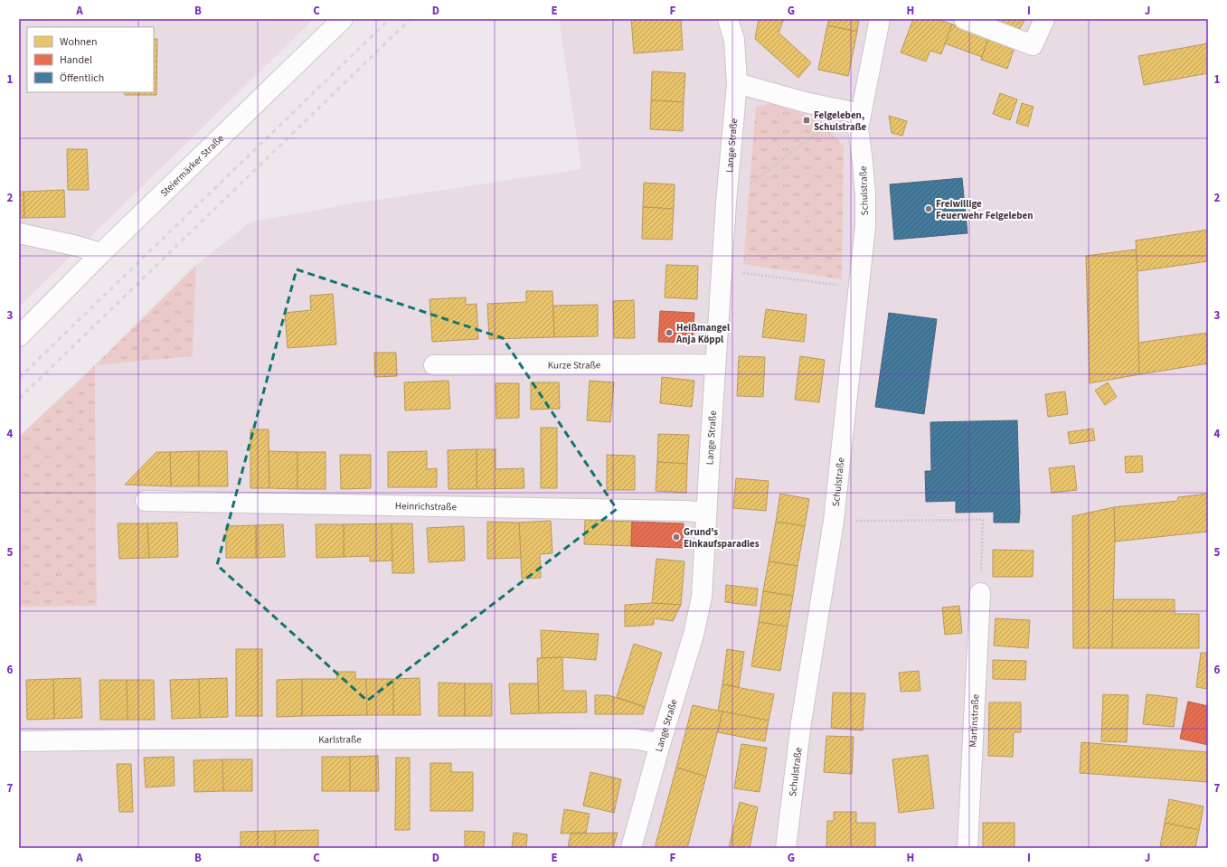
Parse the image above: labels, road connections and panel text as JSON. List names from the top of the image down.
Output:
{
  "streets": {
    "street": [
      "Lange Straße",
      "Steiermärker Straße",
      "Schulstraße",
      "Kurze Straße",
      "Heinrichstraße",
      "Martinstraße",
      "Karlstraße"
    ]
  },
  "crossings": [
    ["Lange Straße", "Kurze Straße"],
    ["Lange Straße", "Heinrichstraße"],
    ["Lange Straße", "Karlstraße"]
  ],
  "places": {
    "transit": ["Felgeleben, Schulstraße"],
    "other": ["Freiwillige Feuerwehr Felgeleben", "Heißmangel Anja Köppl", "Grund's Einkaufsparadies"]
  },
  "legend": ["Wohnen", "Handel", "Öffentlich"],
  "grid": {
    "columns": [
      "A",
      "B",
      "C",
      "D",
      "E",
      "F",
      "G",
      "H",
      "I",
      "J"
    ],
    "rows": [
      "1",
      "2",
      "3",
      "4",
      "5",
      "6",
      "7"
    ]
  }
}
